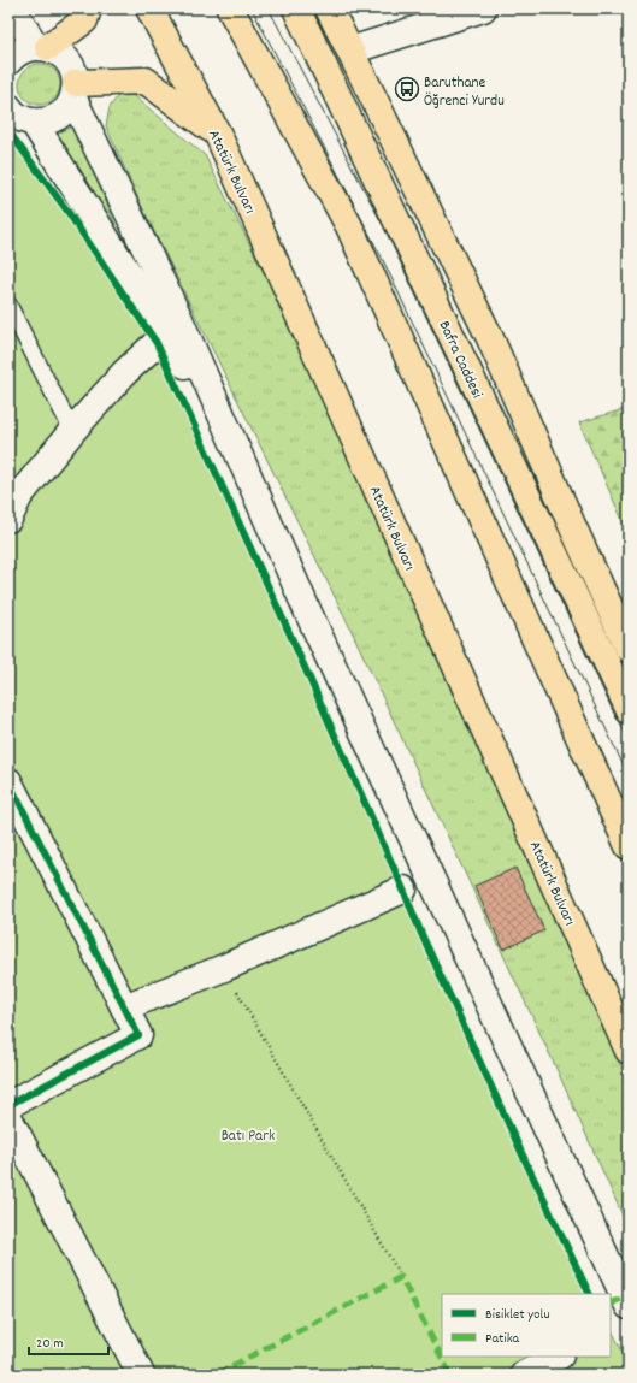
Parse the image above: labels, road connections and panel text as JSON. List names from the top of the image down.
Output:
{
  "streets": {
    "main road": ["Atatürk Bulvarı", "Bafra Caddesi"]
  },
  "parks": ["Batı Park"],
  "places": {
    "bus stop": ["Baruthane Öğrenci Yurdu"]
  },
  "legend": ["Bisiklet yolu", "Patika"],
  "scale_bar": "20 m"
}
